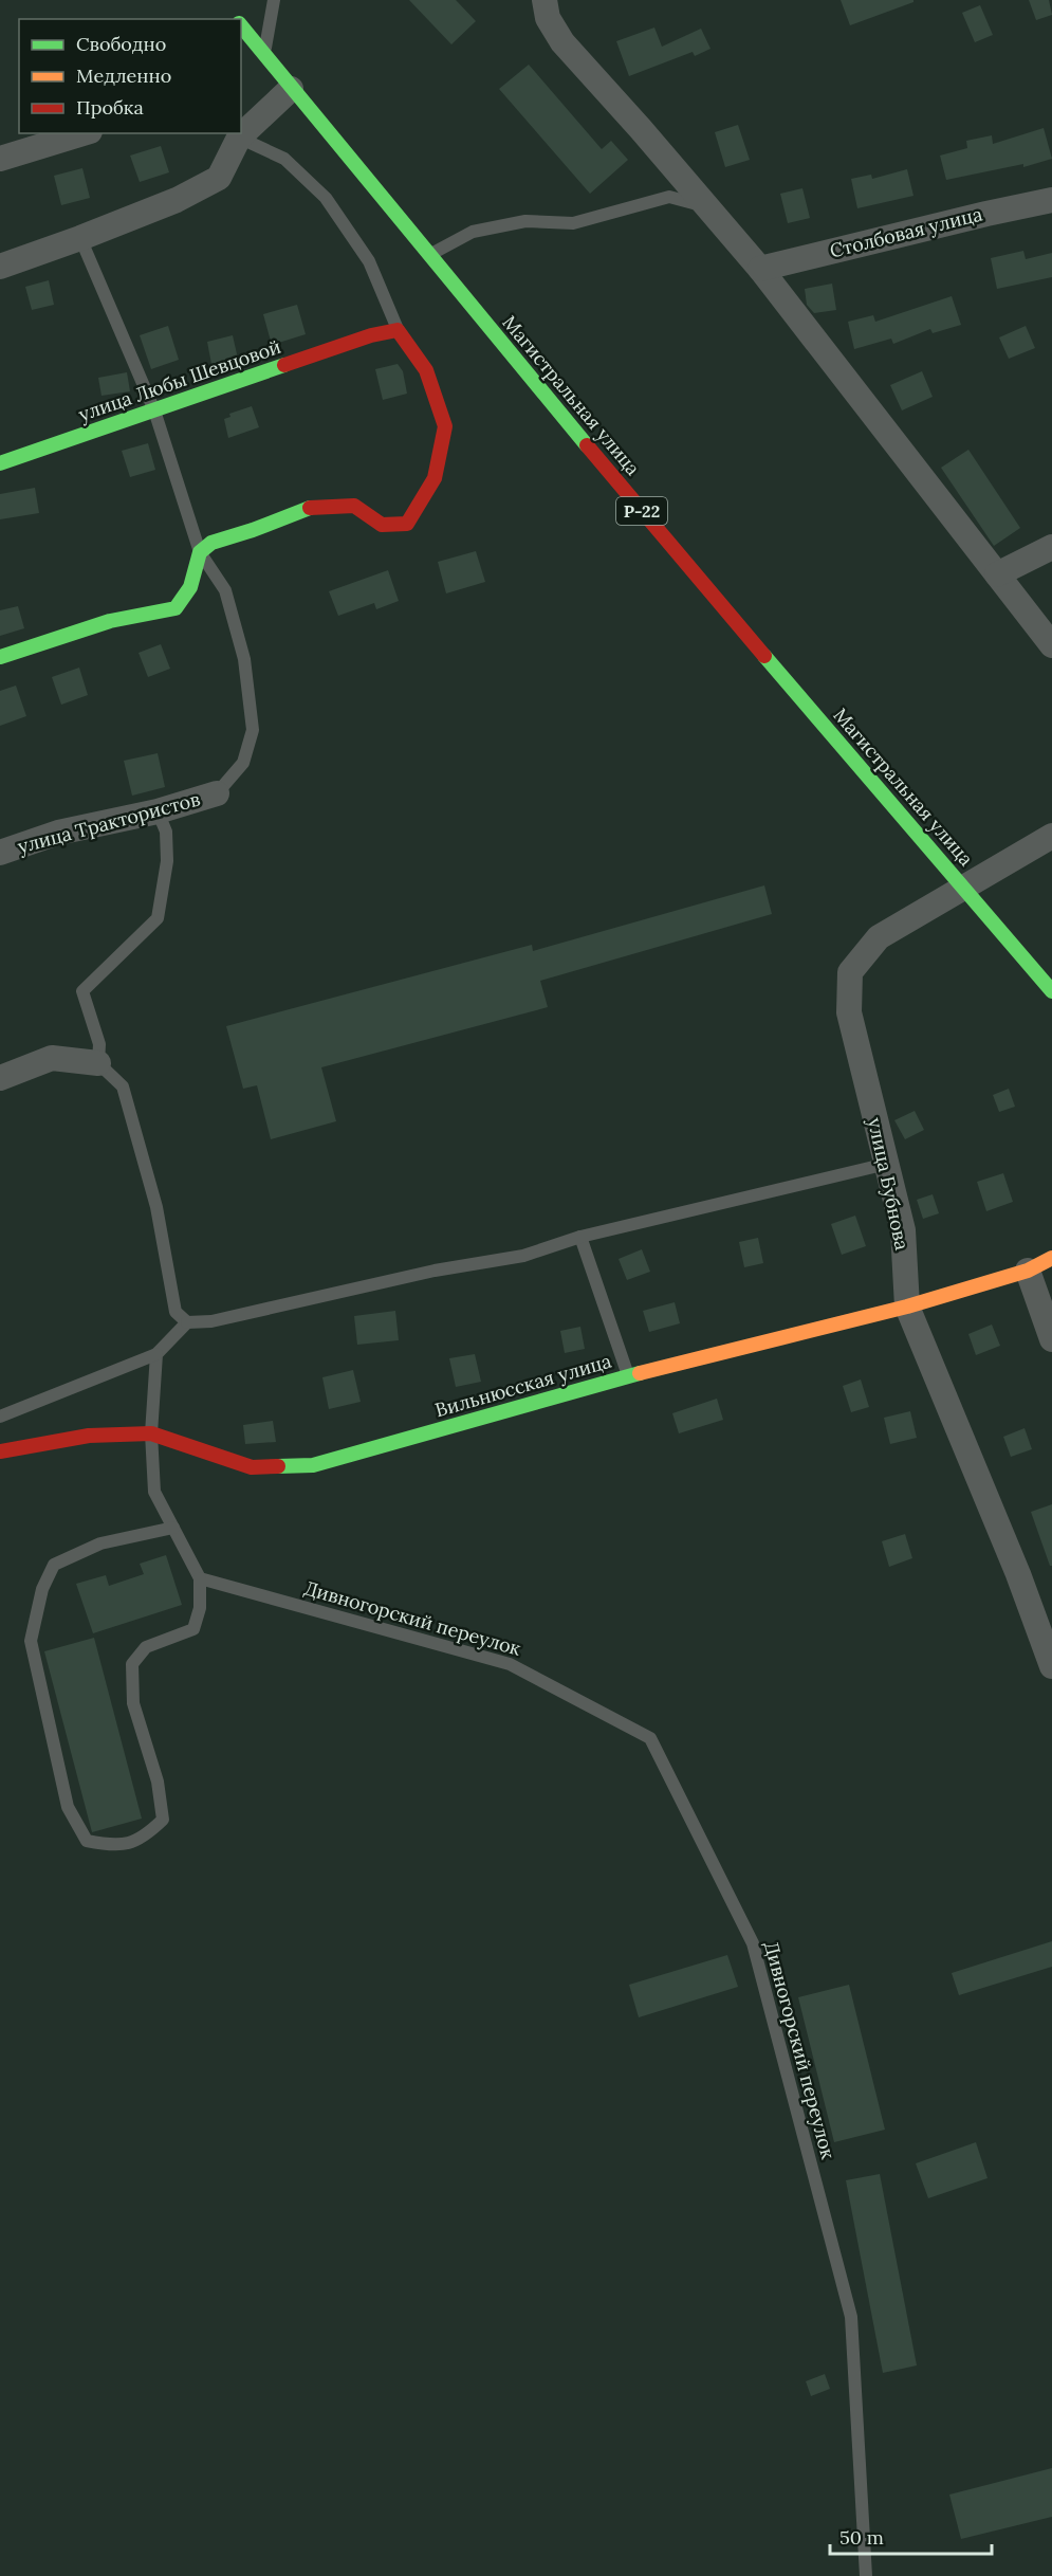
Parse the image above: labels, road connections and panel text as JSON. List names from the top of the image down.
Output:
{
  "streets": {
    "main road": [
      "улица Любы Шевцовой",
      "Магистральная улица",
      "Р-22",
      "Вильнюсская улица"
    ],
    "street": ["Столбовая улица", "улица Трактористов", "улица Бубнова"],
    "lane": ["Дивногорский переулок"]
  },
  "crossings": [
    ["Магистральная улица", "улица Бубнова"],
    ["улица Бубнова", "Вильнюсская улица"]
  ],
  "legend": ["Свободно", "Медленно", "Пробка"],
  "scale_bar": "50 m"
}
